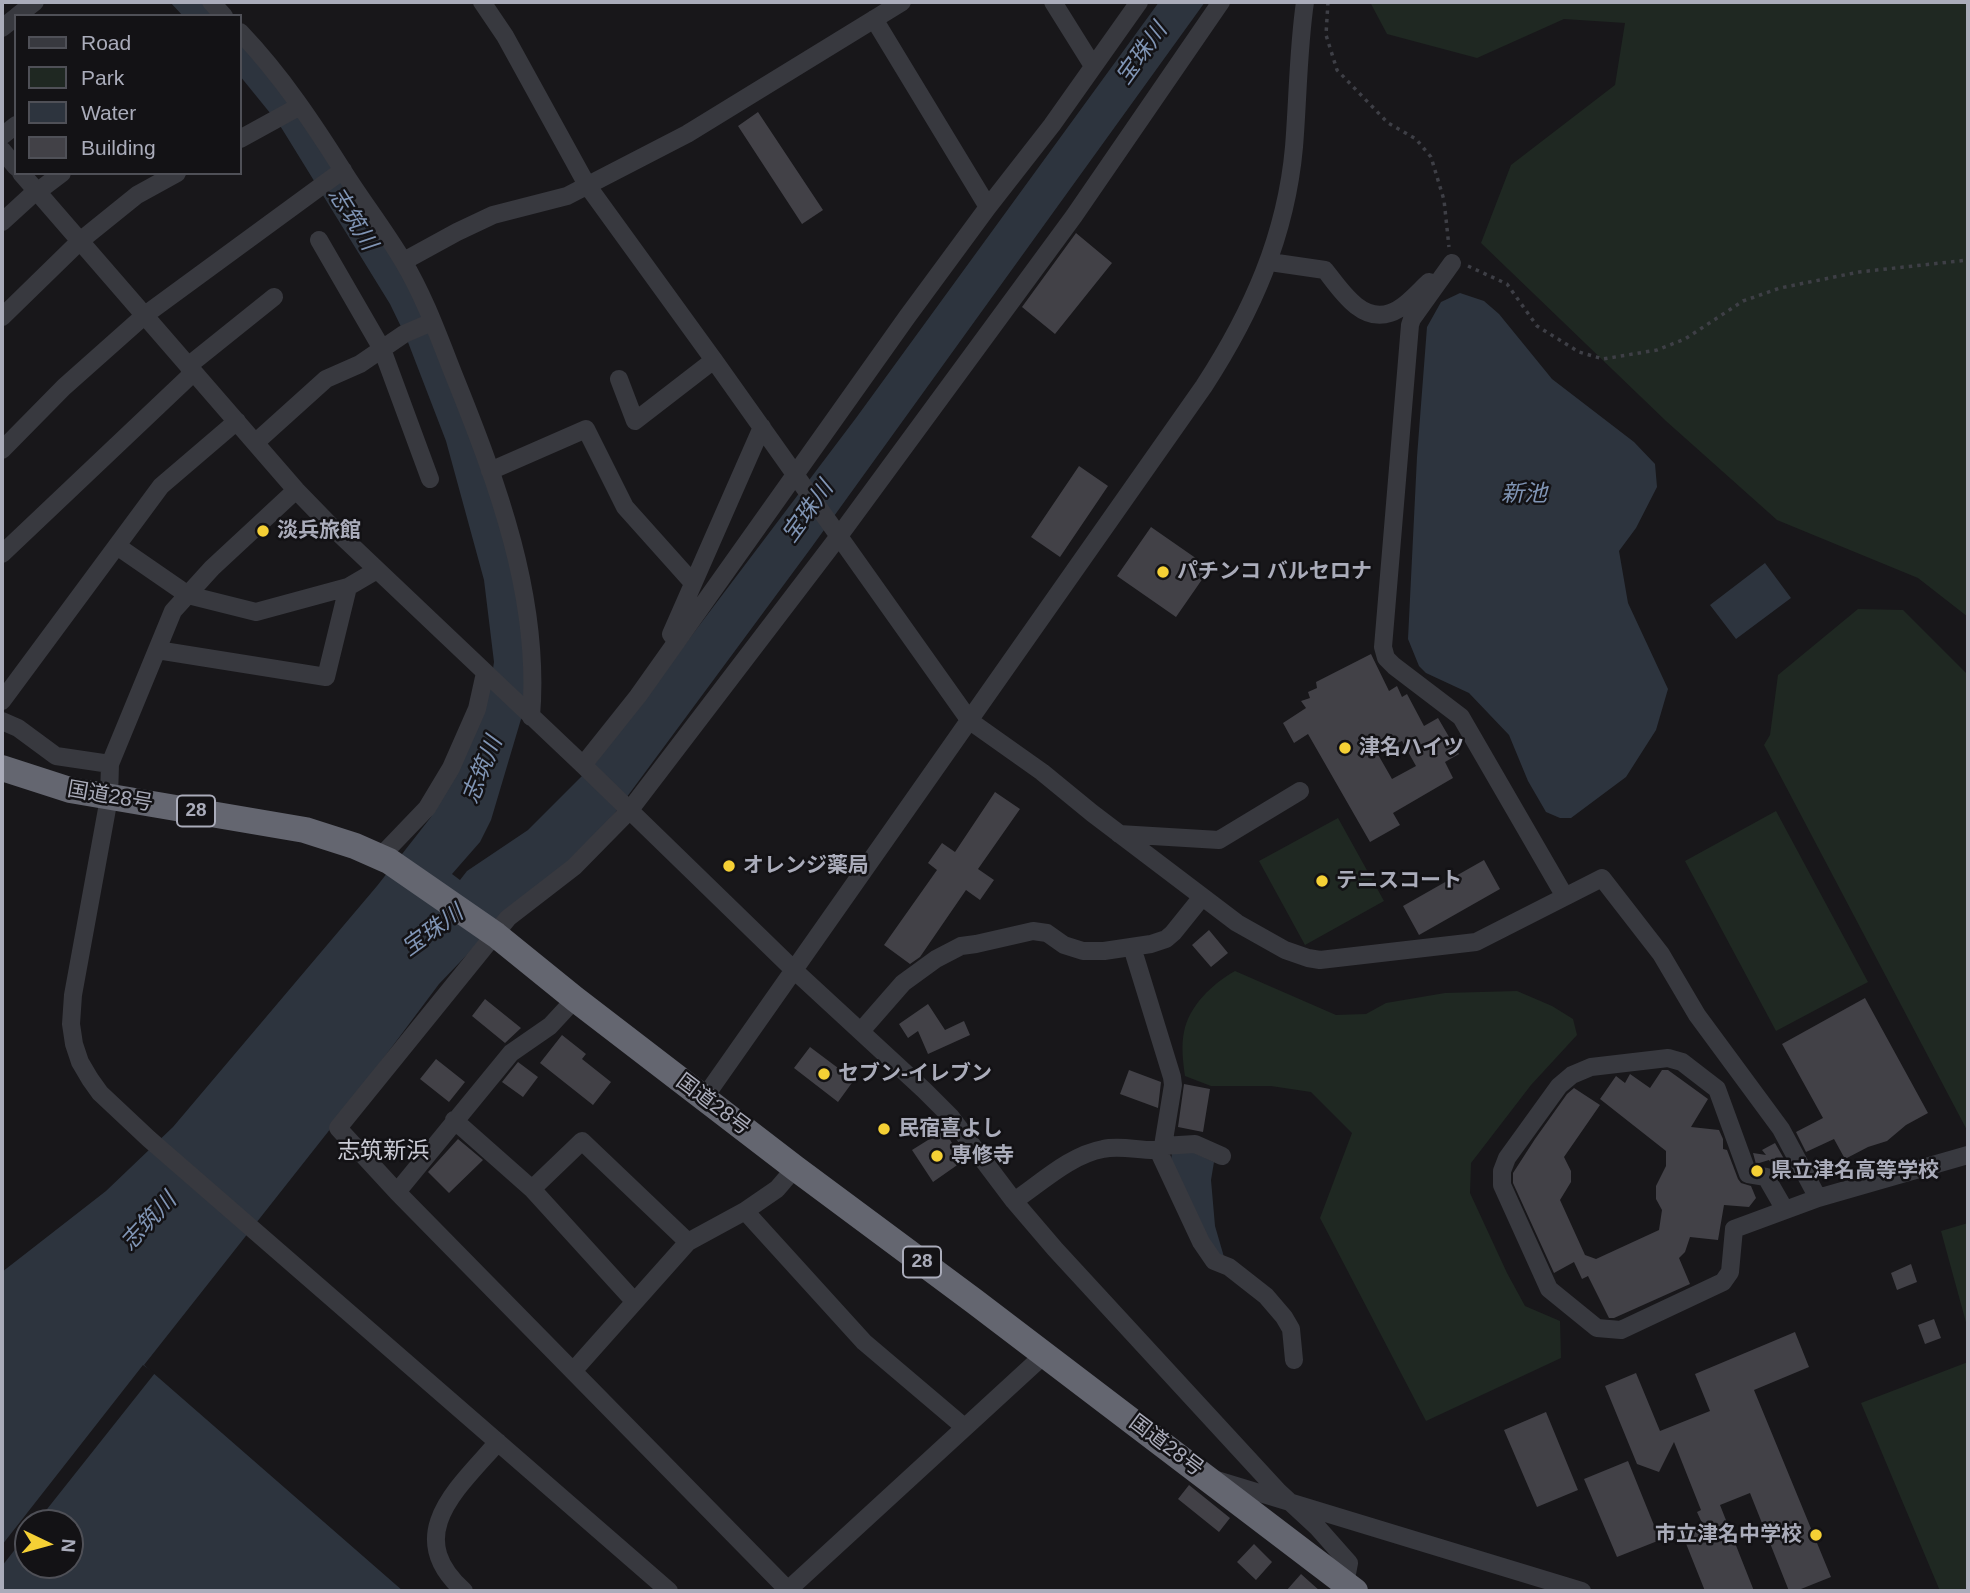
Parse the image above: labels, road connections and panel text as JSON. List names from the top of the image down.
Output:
{
  "streets": {
    "highway": ["国道28号", "28"]
  },
  "districts": ["志筑新浜"],
  "water": ["宝珠川", "志筑川", "新池"],
  "places": [
    "淡兵旅館",
    "パチンコ バルセロナ",
    "津名ハイツ",
    "オレンジ薬局",
    "テニスコート",
    "セブン-イレブン",
    "民宿喜よし",
    "専修寺",
    "県立津名高等学校",
    "市立津名中学校"
  ],
  "legend": [
    "Road",
    "Park",
    "Water",
    "Building"
  ],
  "north": "right"
}
